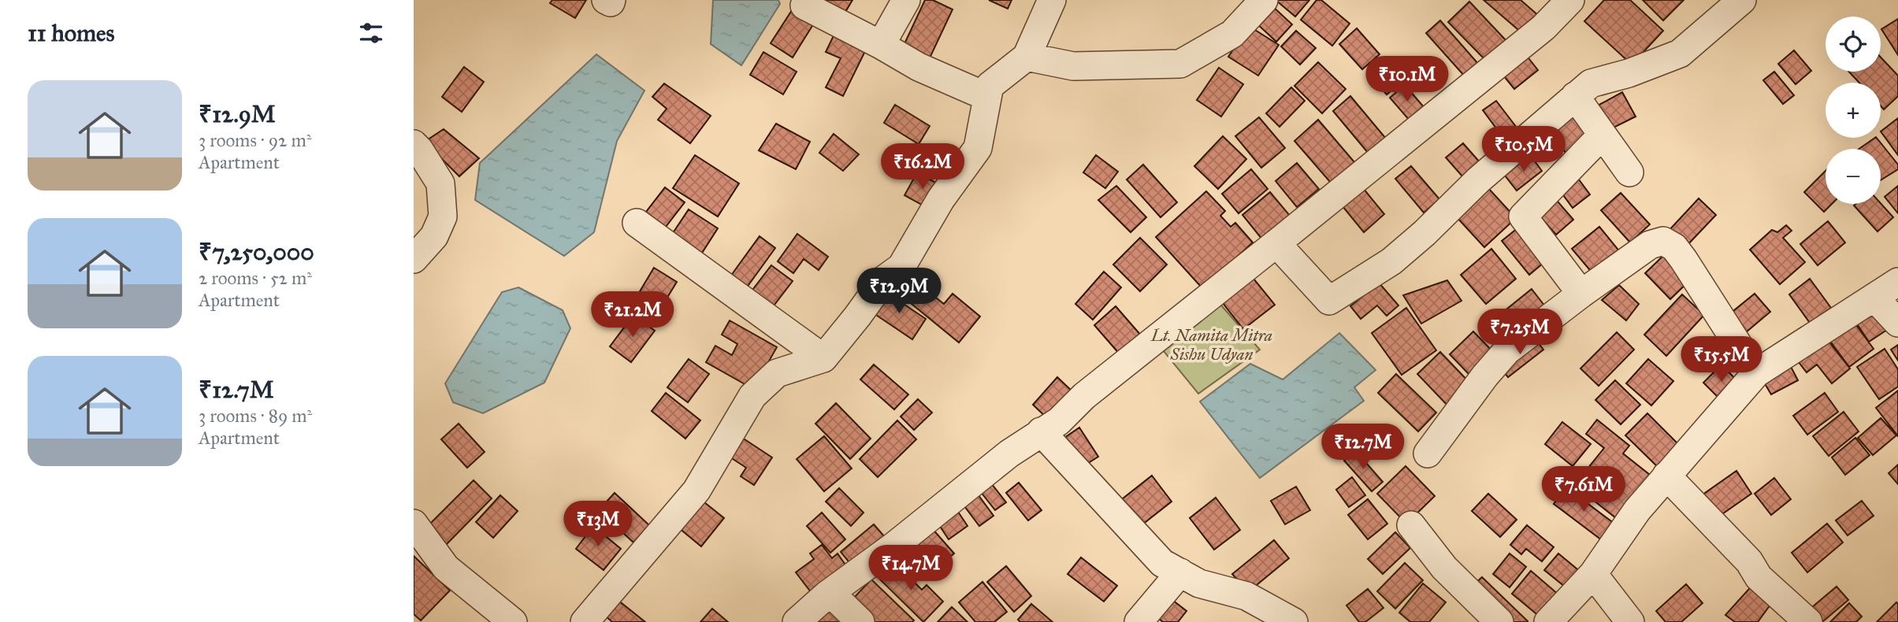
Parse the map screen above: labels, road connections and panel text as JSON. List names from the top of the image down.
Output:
{
  "parks": ["Lt. Namita Mitra Sishu Udyan"],
  "page": {
    "heading": "11 homes",
    "map_buttons": ["+", "−"],
    "price": [
      "₹10.1M",
      "₹10.5M",
      "₹16.2M",
      "₹12.9M",
      "₹21.2M",
      "₹7.25M",
      "₹15.5M",
      "₹12.7M",
      "₹7.61M",
      "₹13M",
      "₹14.7M"
    ],
    "list": [
      {
        "name": "₹12.9M",
        "note": "3 rooms · 92 m² · Apartment"
      },
      {
        "name": "₹7,250,000",
        "note": "2 rooms · 52 m² · Apartment"
      },
      {
        "name": "₹12.7M",
        "note": "3 rooms · 89 m² · Apartment"
      }
    ]
  }
}
